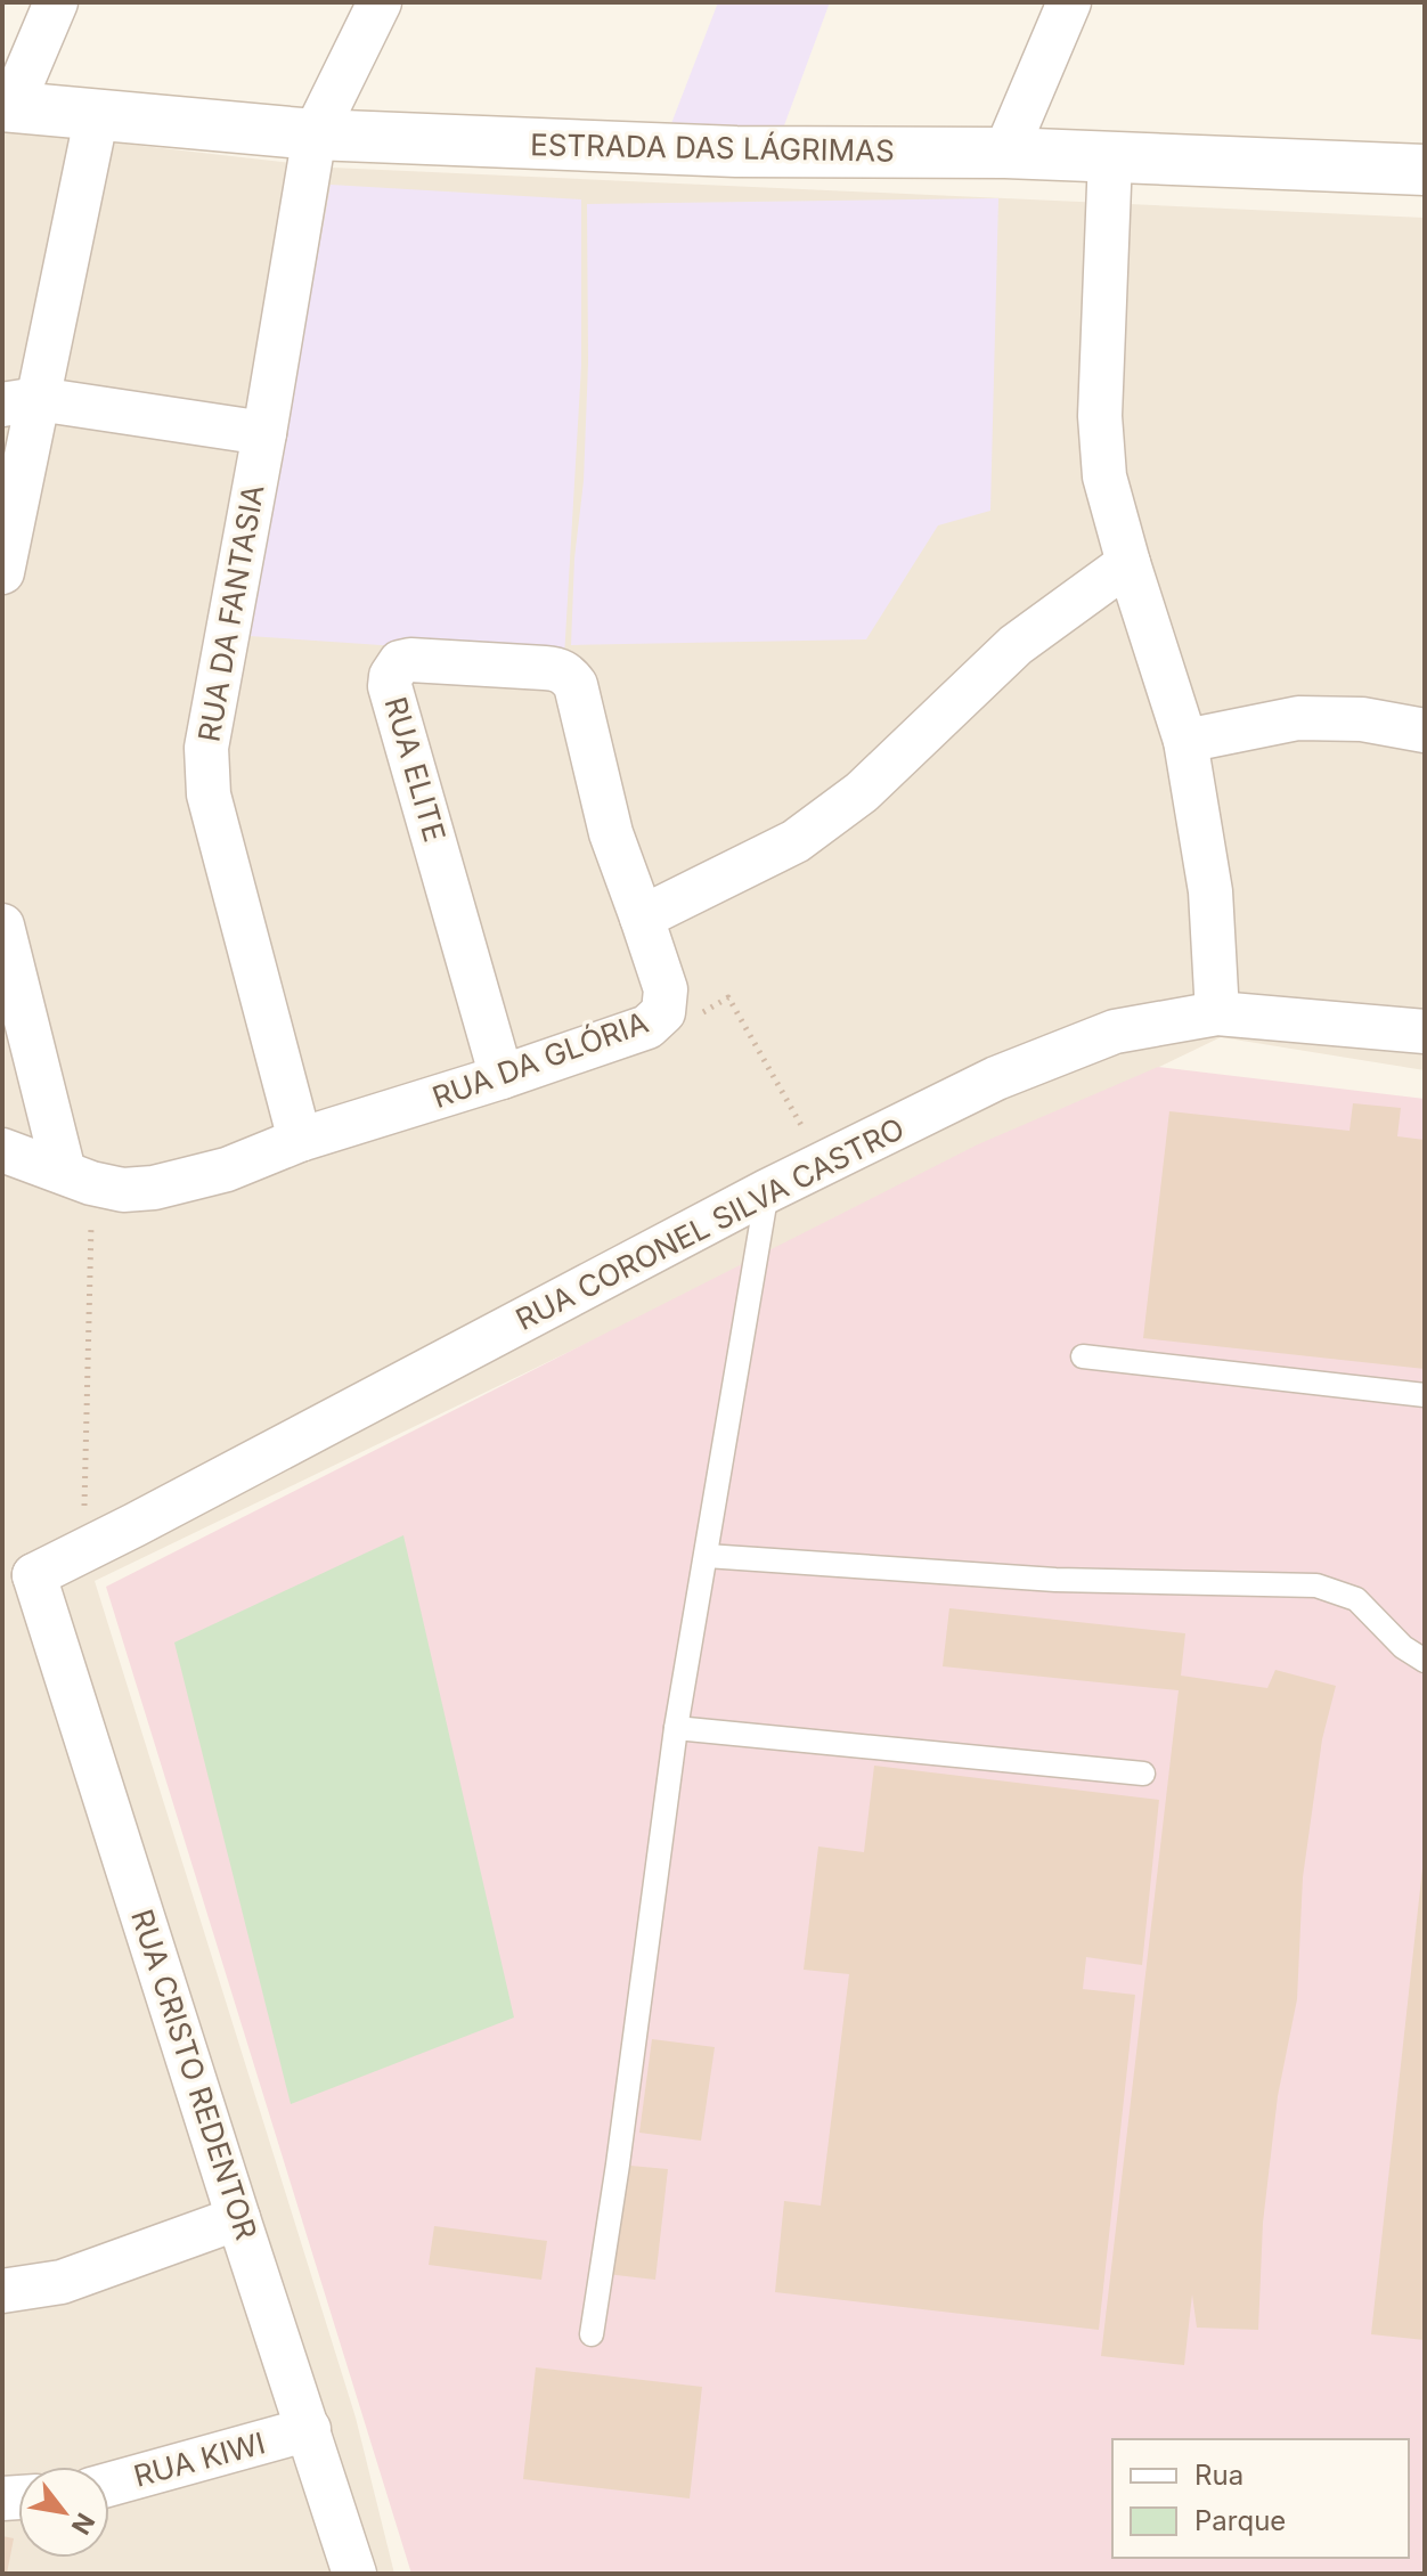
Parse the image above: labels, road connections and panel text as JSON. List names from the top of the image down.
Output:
{
  "streets": {
    "main road": ["ESTRADA DAS LÁGRIMAS"],
    "street": [
      "RUA DA FANTASIA",
      "RUA ELITE",
      "RUA DA GLÓRIA",
      "RUA CORONEL SILVA CASTRO",
      "RUA CRISTO REDENTOR",
      "RUA KIWI"
    ]
  },
  "crossings": [
    ["ESTRADA DAS LÁGRIMAS", "RUA DA FANTASIA"],
    ["RUA DA FANTASIA", "RUA DA GLÓRIA"],
    ["RUA ELITE", "RUA DA GLÓRIA"],
    ["RUA CRISTO REDENTOR", "RUA KIWI"]
  ],
  "legend": ["Rua", "Parque"],
  "north": "bottom right"
}
